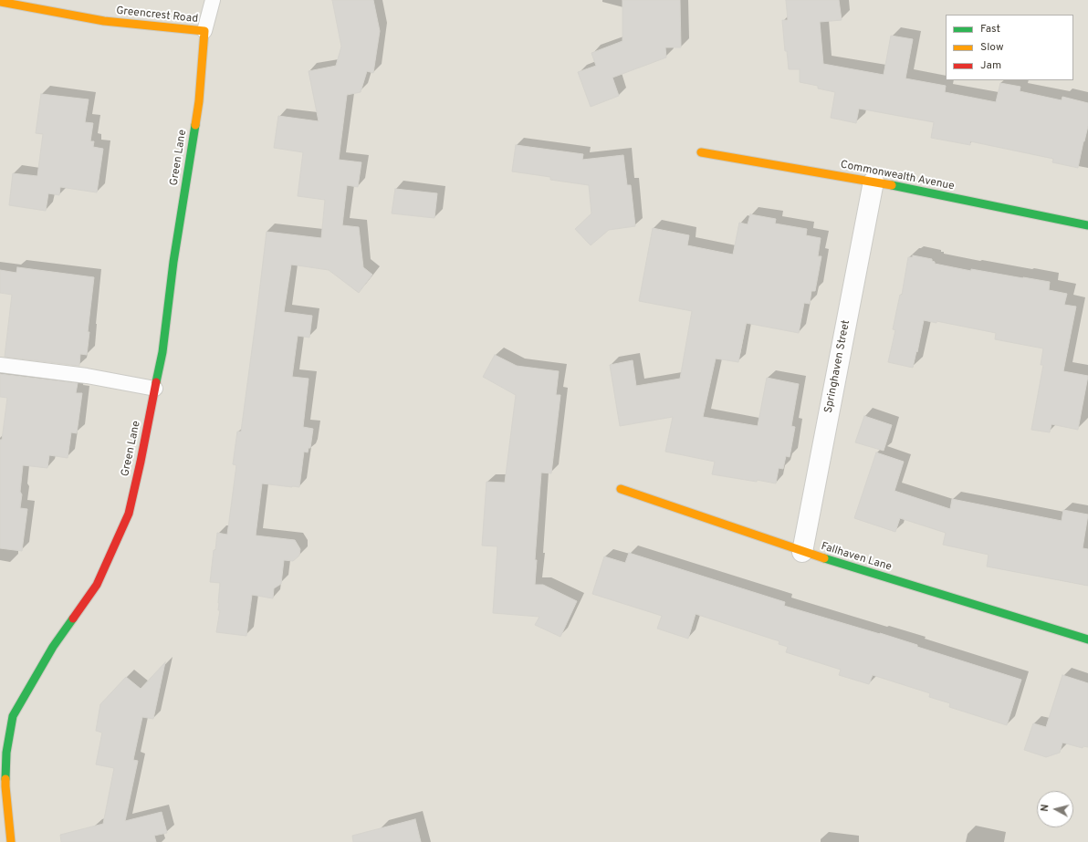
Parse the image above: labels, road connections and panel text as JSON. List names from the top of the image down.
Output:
{
  "streets": {
    "street": [
      "Greencrest Road",
      "Green Lane",
      "Commonwealth Avenue",
      "Springhaven Street",
      "Fallhaven Lane"
    ]
  },
  "crossings": [
    ["Greencrest Road", "Green Lane"],
    ["Commonwealth Avenue", "Springhaven Street"],
    ["Springhaven Street", "Fallhaven Lane"]
  ],
  "legend": ["Fast", "Slow", "Jam"],
  "north": "left"
}
